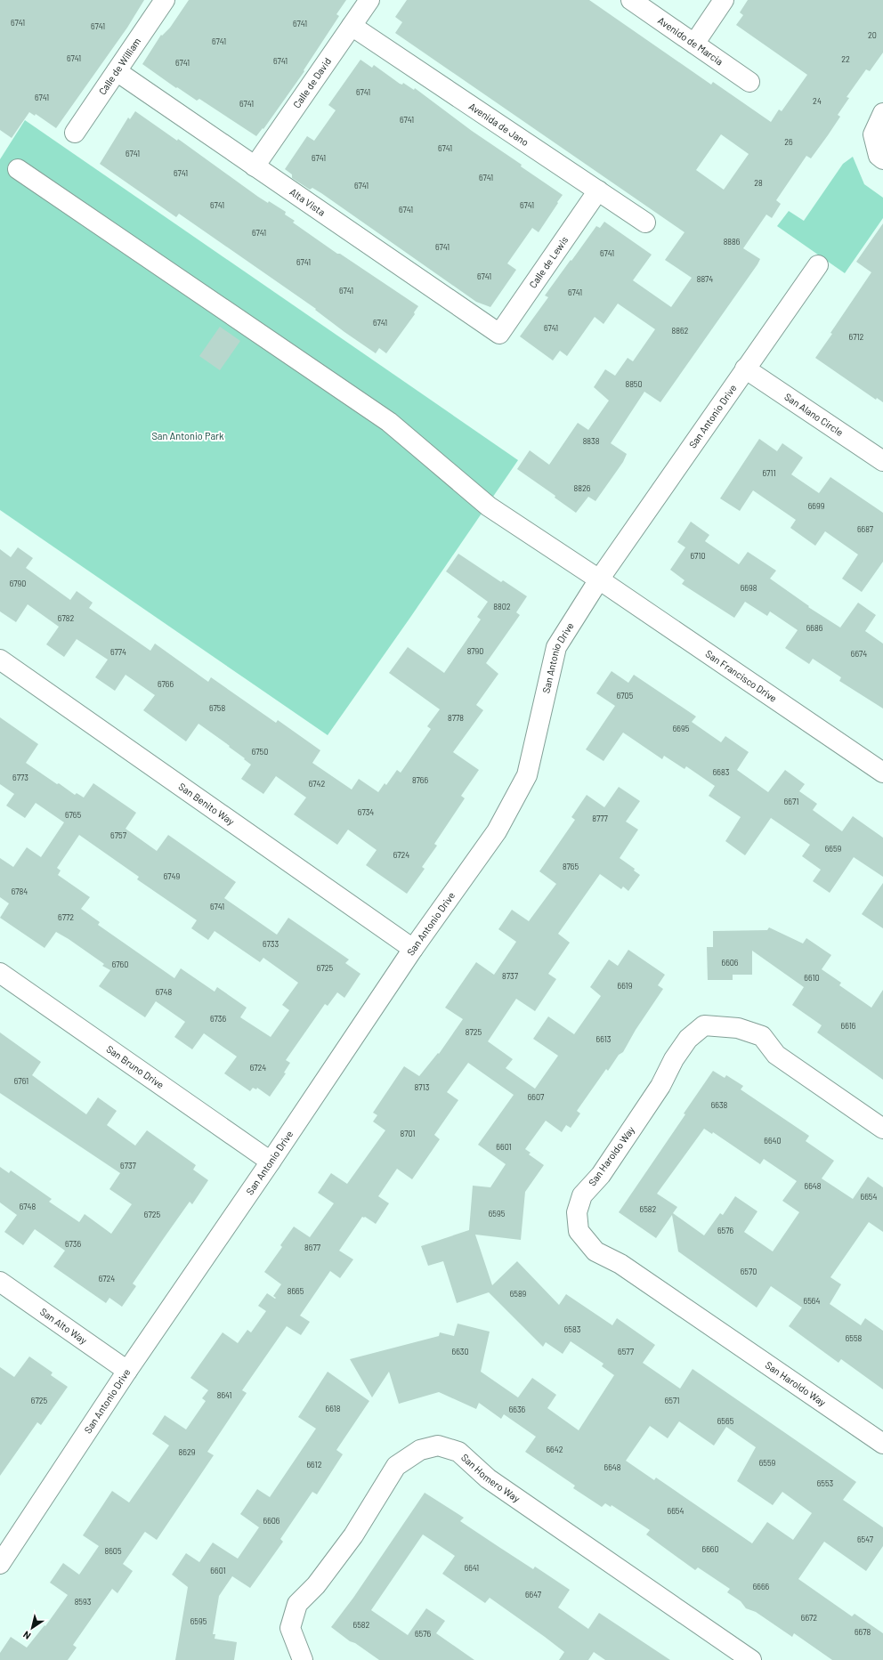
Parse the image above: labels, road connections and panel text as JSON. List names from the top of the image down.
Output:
{
  "streets": {
    "street": [
      "Avenido de Marcia",
      "Calle de William",
      "Calle de David",
      "Avenida de Jano",
      "Alta Vista",
      "Calle de Lewis",
      "San Alano Circle",
      "San Antonio Drive",
      "San Francisco Drive",
      "San Benito Way",
      "San Bruno Drive",
      "San Haroldo Way",
      "San Alto Way",
      "San Homero Way"
    ]
  },
  "crossings": [
    ["Calle de William", "Alta Vista"],
    ["Calle de David", "Avenida de Jano"],
    ["Calle de David", "Alta Vista"],
    ["Avenida de Jano", "Calle de Lewis"],
    ["Alta Vista", "Calle de Lewis"],
    ["San Alano Circle", "San Antonio Drive"],
    ["San Antonio Drive", "San Francisco Drive"],
    ["San Antonio Drive", "San Benito Way"],
    ["San Antonio Drive", "San Bruno Drive"],
    ["San Antonio Drive", "San Alto Way"]
  ],
  "parks": ["San Antonio Park"],
  "house_numbers": [
    "6741",
    "6741",
    "6741",
    "20",
    "6741",
    "6741",
    "22",
    "6741",
    "6741",
    "6741",
    "6741",
    "24",
    "6741",
    "6741",
    "26",
    "6741",
    "6741",
    "6741",
    "6741",
    "6741",
    "28",
    "6741",
    "6741",
    "6741",
    "6741",
    "6741",
    "8886",
    "6741",
    "6741",
    "6741",
    "6741",
    "8874",
    "6741",
    "6741",
    "6741",
    "6741",
    "8862",
    "6712",
    "8850",
    "8838",
    "6711",
    "8826",
    "6699",
    "6687",
    "6710",
    "6790",
    "6698",
    "8802",
    "6782",
    "6686",
    "8790",
    "6774",
    "6674",
    "6766",
    "6705",
    "6758",
    "8778",
    "6695",
    "6750",
    "6683",
    "6773",
    "8766",
    "6742",
    "6671",
    "6734",
    "6765",
    "8777",
    "6757",
    "6659",
    "6724",
    "8765",
    "6749",
    "6784",
    "6741",
    "6772",
    "6733",
    "6606",
    "6760",
    "6725",
    "8737",
    "6610",
    "6619",
    "6748",
    "6736",
    "6616",
    "8725",
    "6613",
    "6724",
    "6761",
    "8713",
    "6607",
    "6638",
    "8701",
    "6640",
    "6601",
    "6737",
    "6648",
    "6654",
    "6748",
    "6582",
    "6595",
    "6725",
    "6576",
    "6736",
    "8677",
    "6570",
    "6724",
    "8665",
    "6589",
    "6564",
    "6583",
    "6558",
    "6630",
    "6577",
    "8641",
    "6725",
    "6571",
    "6618",
    "6636",
    "6565",
    "6642",
    "8629",
    "6559",
    "6612",
    "6648",
    "6553",
    "6654",
    "6606",
    "6547",
    "6660",
    "8605",
    "6641",
    "6601",
    "6666",
    "6647",
    "8593",
    "6672",
    "6595",
    "6582",
    "6678",
    "6576"
  ],
  "north": "bottom left"
}
